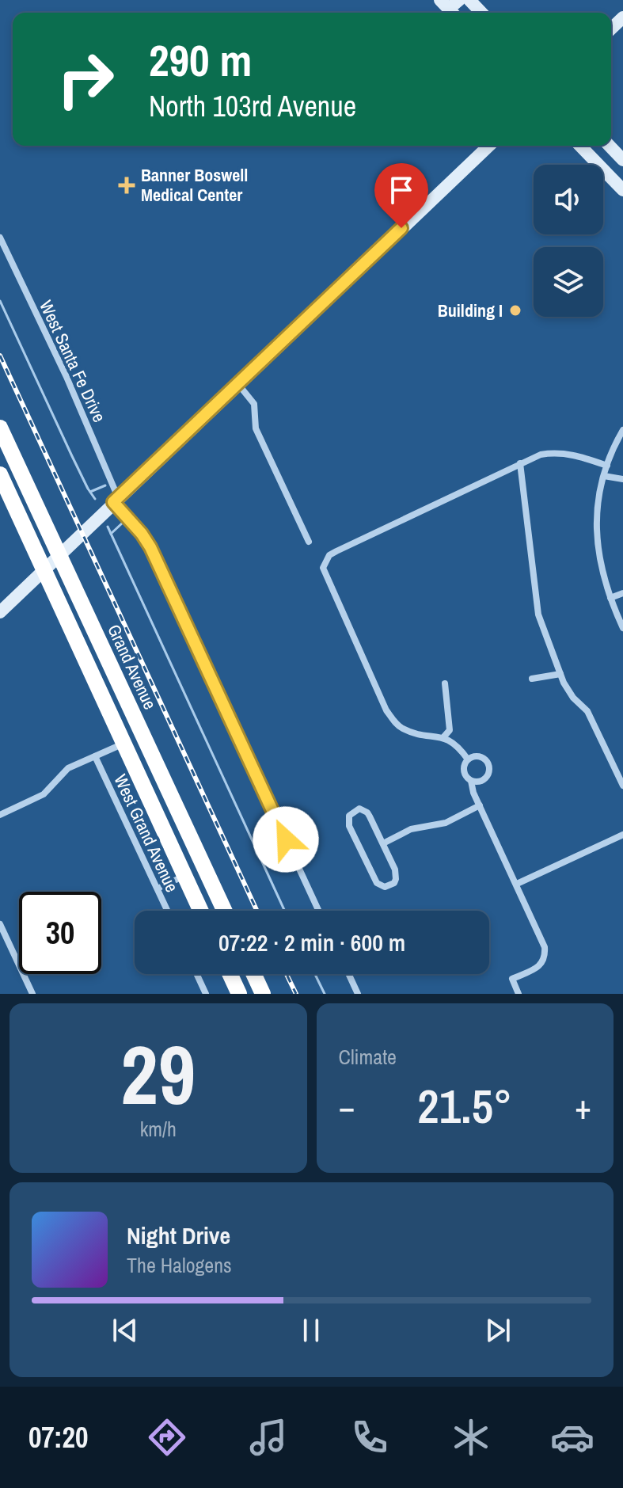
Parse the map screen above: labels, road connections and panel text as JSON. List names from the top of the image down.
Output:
{
  "streets": {
    "highway": ["Grand Avenue"],
    "street": ["West Santa Fe Drive", "West Grand Avenue"]
  },
  "places": {
    "health": ["Banner Boswell Medical Center"],
    "other": ["Building I"]
  },
  "page": {
    "turn": ["290 m", "North 103rd Avenue"],
    "limit": "30",
    "trip": "07:22 · 2 min · 600 m",
    "tile": [
      ["29", "km/h"],
      "Climate"
    ],
    "heat": ["−", "21.5°", "+"],
    "song": ["Night Drive", "The Halogens"],
    "tabs": "07:20"
  }
}
